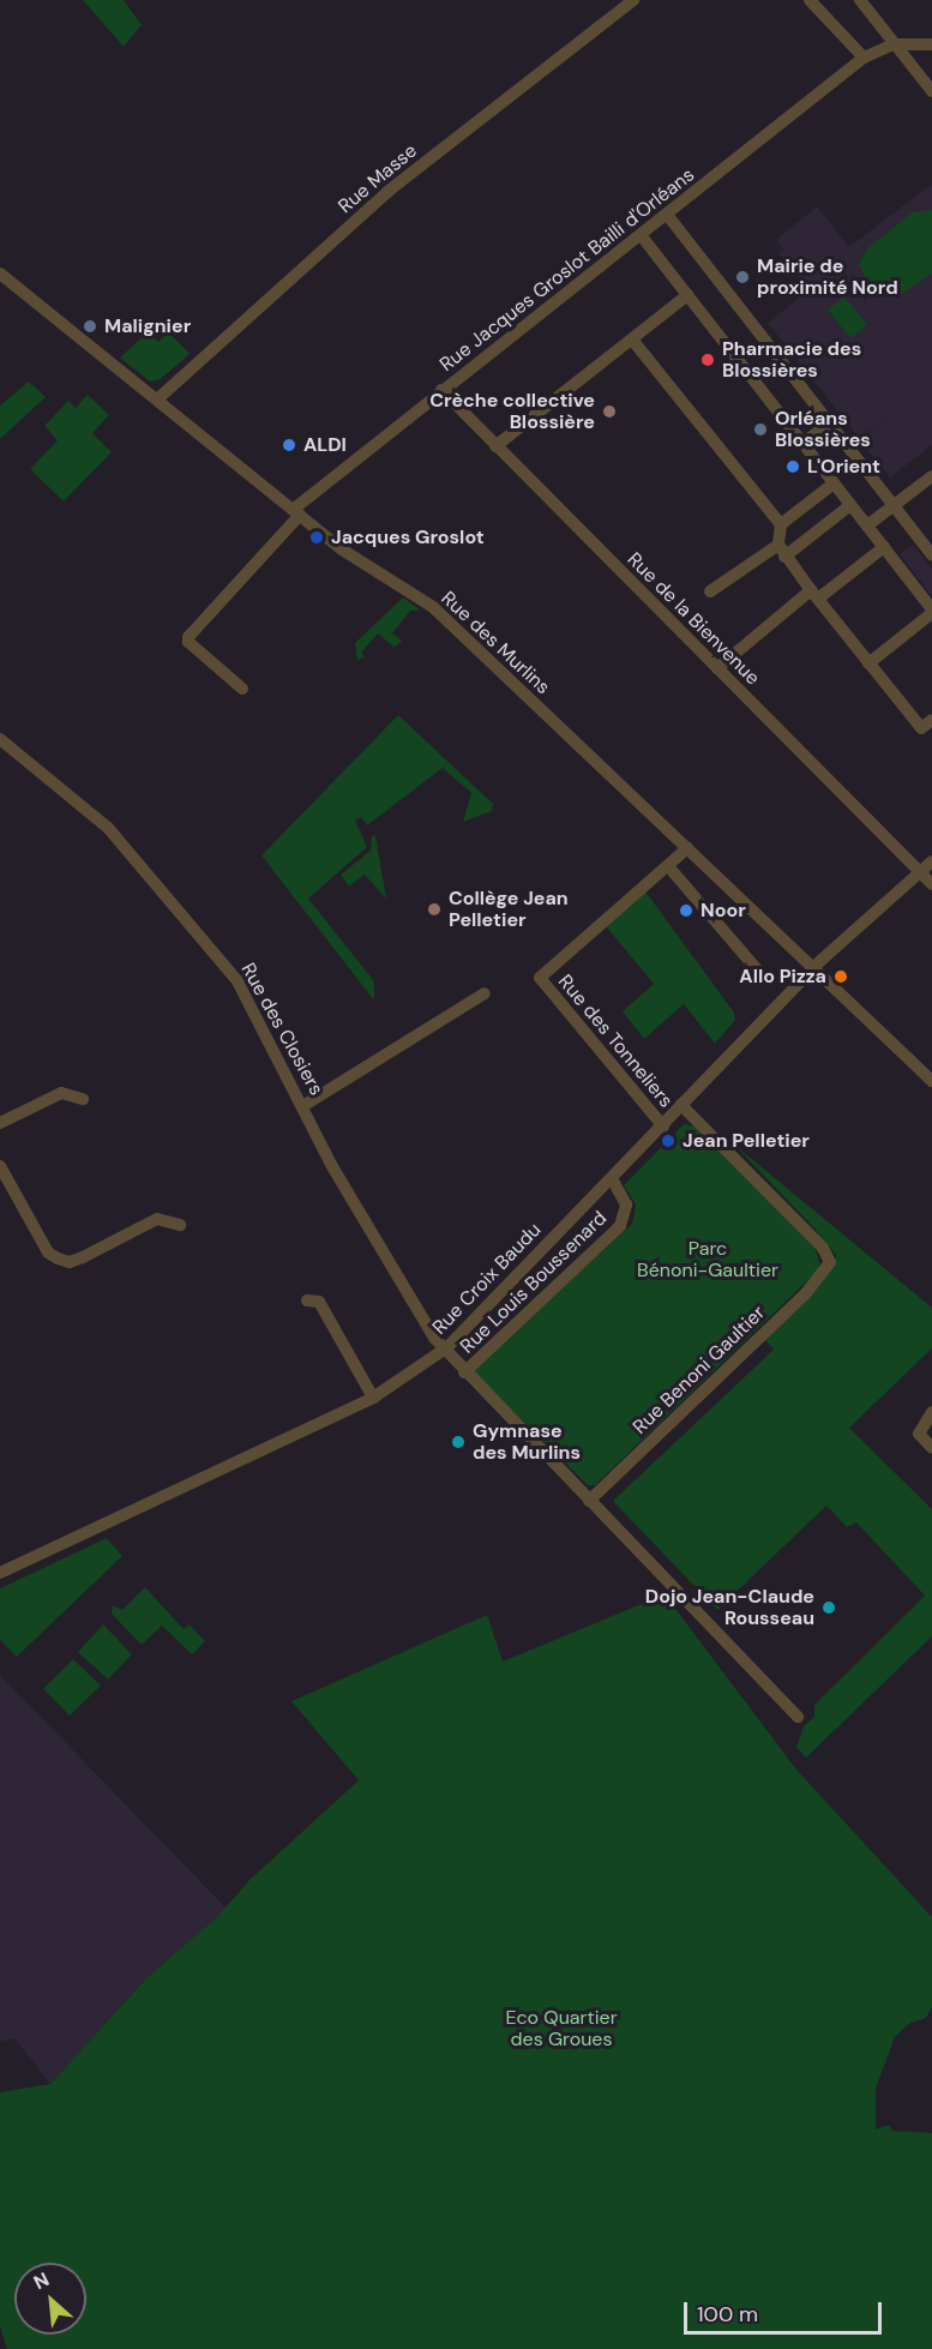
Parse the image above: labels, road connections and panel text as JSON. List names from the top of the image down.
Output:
{
  "streets": {
    "street": [
      "Rue Masse",
      "Rue Jacques Groslot Bailli d'Orléans",
      "Rue de la Bienvenue",
      "Rue des Murlins",
      "Rue des Closiers",
      "Rue des Tonneliers",
      "Rue Croix Baudu",
      "Rue Louis Boussenard",
      "Rue Benoni Gaultier"
    ]
  },
  "crossings": [
    ["Rue Masse", "Rue des Murlins"],
    ["Rue Jacques Groslot Bailli d'Orléans", "Rue de la Bienvenue"],
    ["Rue Jacques Groslot Bailli d'Orléans", "Rue des Murlins"],
    ["Rue de la Bienvenue", "Rue Croix Baudu"],
    ["Rue des Murlins", "Rue des Tonneliers"],
    ["Rue des Murlins", "Rue Croix Baudu"],
    ["Rue des Closiers", "Rue Croix Baudu"],
    ["Rue des Closiers", "Rue Louis Boussenard"],
    ["Rue des Closiers", "Rue Benoni Gaultier"],
    ["Rue des Tonneliers", "Rue Croix Baudu"],
    ["Rue Croix Baudu", "Rue Louis Boussenard"],
    ["Rue Croix Baudu", "Rue Benoni Gaultier"]
  ],
  "parks": ["Parc Bénoni-Gaultier", "Eco Quartier des Groues"],
  "places": [
    "Mairie de proximité Nord",
    "Malignier",
    "Pharmacie des Blossières",
    "Crèche collective Blossière",
    "Orléans Blossières",
    "ALDI",
    "L'Orient",
    "Jacques Groslot",
    "Collège Jean Pelletier",
    "Noor",
    "Allo Pizza",
    "Jean Pelletier",
    "Gymnase des Murlins",
    "Dojo Jean-Claude Rousseau"
  ],
  "scale_bar": "100 m",
  "north": "top left"
}
